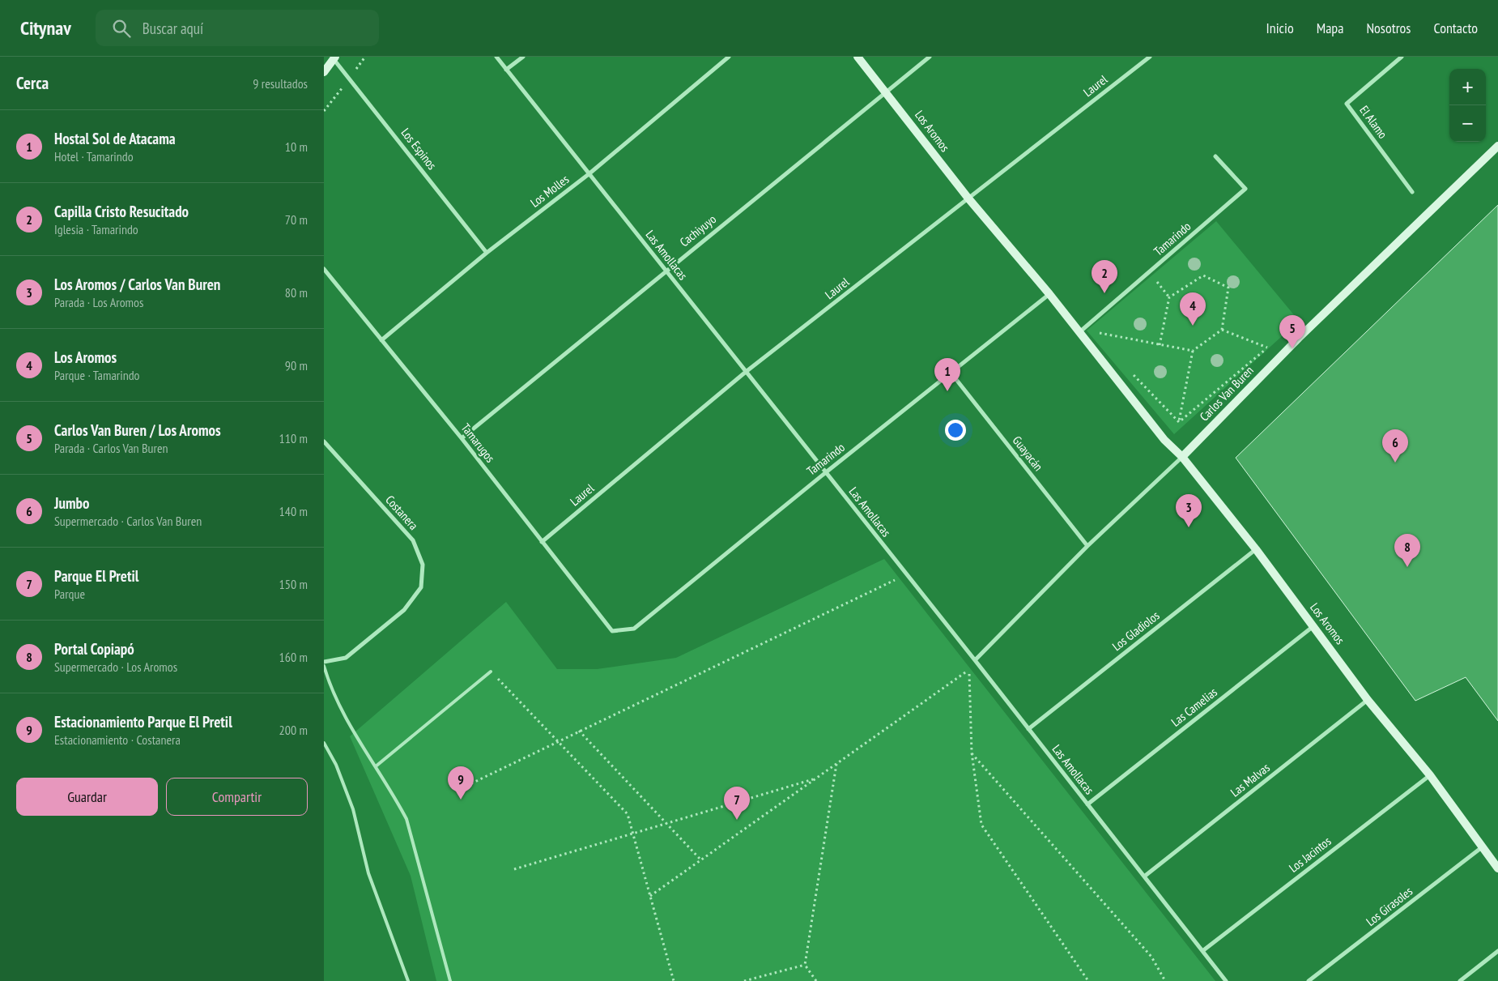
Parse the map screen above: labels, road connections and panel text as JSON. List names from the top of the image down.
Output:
{
  "streets": {
    "street": [
      "Laurel",
      "El Alamo",
      "Los Aromos",
      "Los Espinos",
      "Los Molles",
      "Cachiyuyo",
      "Tamarindo",
      "Las Amollacas",
      "Carlos Van Buren",
      "Tamarugos",
      "Guayacán",
      "Costanera",
      "Los Gladiolos",
      "Las Camelias",
      "Las Malvas",
      "Los Jacintos",
      "Los Girasoles"
    ]
  },
  "crossings": [
    ["Laurel", "Los Aromos"],
    ["Laurel", "Las Amollacas"],
    ["Laurel", "Tamarugos"],
    ["Los Aromos", "Cachiyuyo"],
    ["Los Aromos", "Tamarindo"],
    ["Los Aromos", "Carlos Van Buren"],
    ["Los Aromos", "Los Gladiolos"],
    ["Los Aromos", "Las Camelias"],
    ["Los Aromos", "Las Malvas"],
    ["Los Aromos", "Los Jacintos"],
    ["Los Aromos", "Los Girasoles"],
    ["Los Espinos", "Los Molles"],
    ["Los Molles", "Las Amollacas"],
    ["Los Molles", "Tamarugos"],
    ["Cachiyuyo", "Las Amollacas"],
    ["Cachiyuyo", "Tamarugos"],
    ["Tamarindo", "Las Amollacas"],
    ["Tamarindo", "Tamarugos"],
    ["Tamarindo", "Guayacán"],
    ["Las Amollacas", "Carlos Van Buren"],
    ["Las Amollacas", "Los Gladiolos"],
    ["Las Amollacas", "Las Camelias"],
    ["Las Amollacas", "Las Malvas"],
    ["Las Amollacas", "Los Jacintos"],
    ["Carlos Van Buren", "Guayacán"]
  ],
  "page": {
    "header": "Citynav",
    "search": "Buscar aquí",
    "nav": [
      "Inicio",
      "Mapa",
      "Nosotros",
      "Contacto"
    ],
    "heading": ["Cerca", "9 resultados"],
    "map_buttons": ["+", "−"],
    "list": [
      {
        "mark": "1",
        "name": "Hostal Sol de Atacama",
        "note": "Hotel · Tamarindo",
        "value": "10 m"
      },
      {
        "mark": "2",
        "name": "Capilla Cristo Resucitado",
        "note": "Iglesia · Tamarindo",
        "value": "70 m"
      },
      {
        "mark": "3",
        "name": "Los Aromos / Carlos Van Buren",
        "note": "Parada · Los Aromos",
        "value": "80 m"
      },
      {
        "mark": "4",
        "name": "Los Aromos",
        "note": "Parque · Tamarindo",
        "value": "90 m"
      },
      {
        "mark": "5",
        "name": "Carlos Van Buren / Los Aromos",
        "note": "Parada · Carlos Van Buren",
        "value": "110 m"
      },
      {
        "mark": "6",
        "name": "Jumbo",
        "note": "Supermercado · Carlos Van Buren",
        "value": "140 m"
      },
      {
        "mark": "7",
        "name": "Parque El Pretil",
        "note": "Parque",
        "value": "150 m"
      },
      {
        "mark": "8",
        "name": "Portal Copiapó",
        "note": "Supermercado · Los Aromos",
        "value": "160 m"
      },
      {
        "mark": "9",
        "name": "Estacionamiento Parque El Pretil",
        "note": "Estacionamiento · Costanera",
        "value": "200 m"
      }
    ],
    "pins": [
      "2",
      "4",
      "5",
      "1",
      "6",
      "3",
      "8",
      "9",
      "7"
    ],
    "buttons": ["Guardar", "Compartir"]
  }
}
